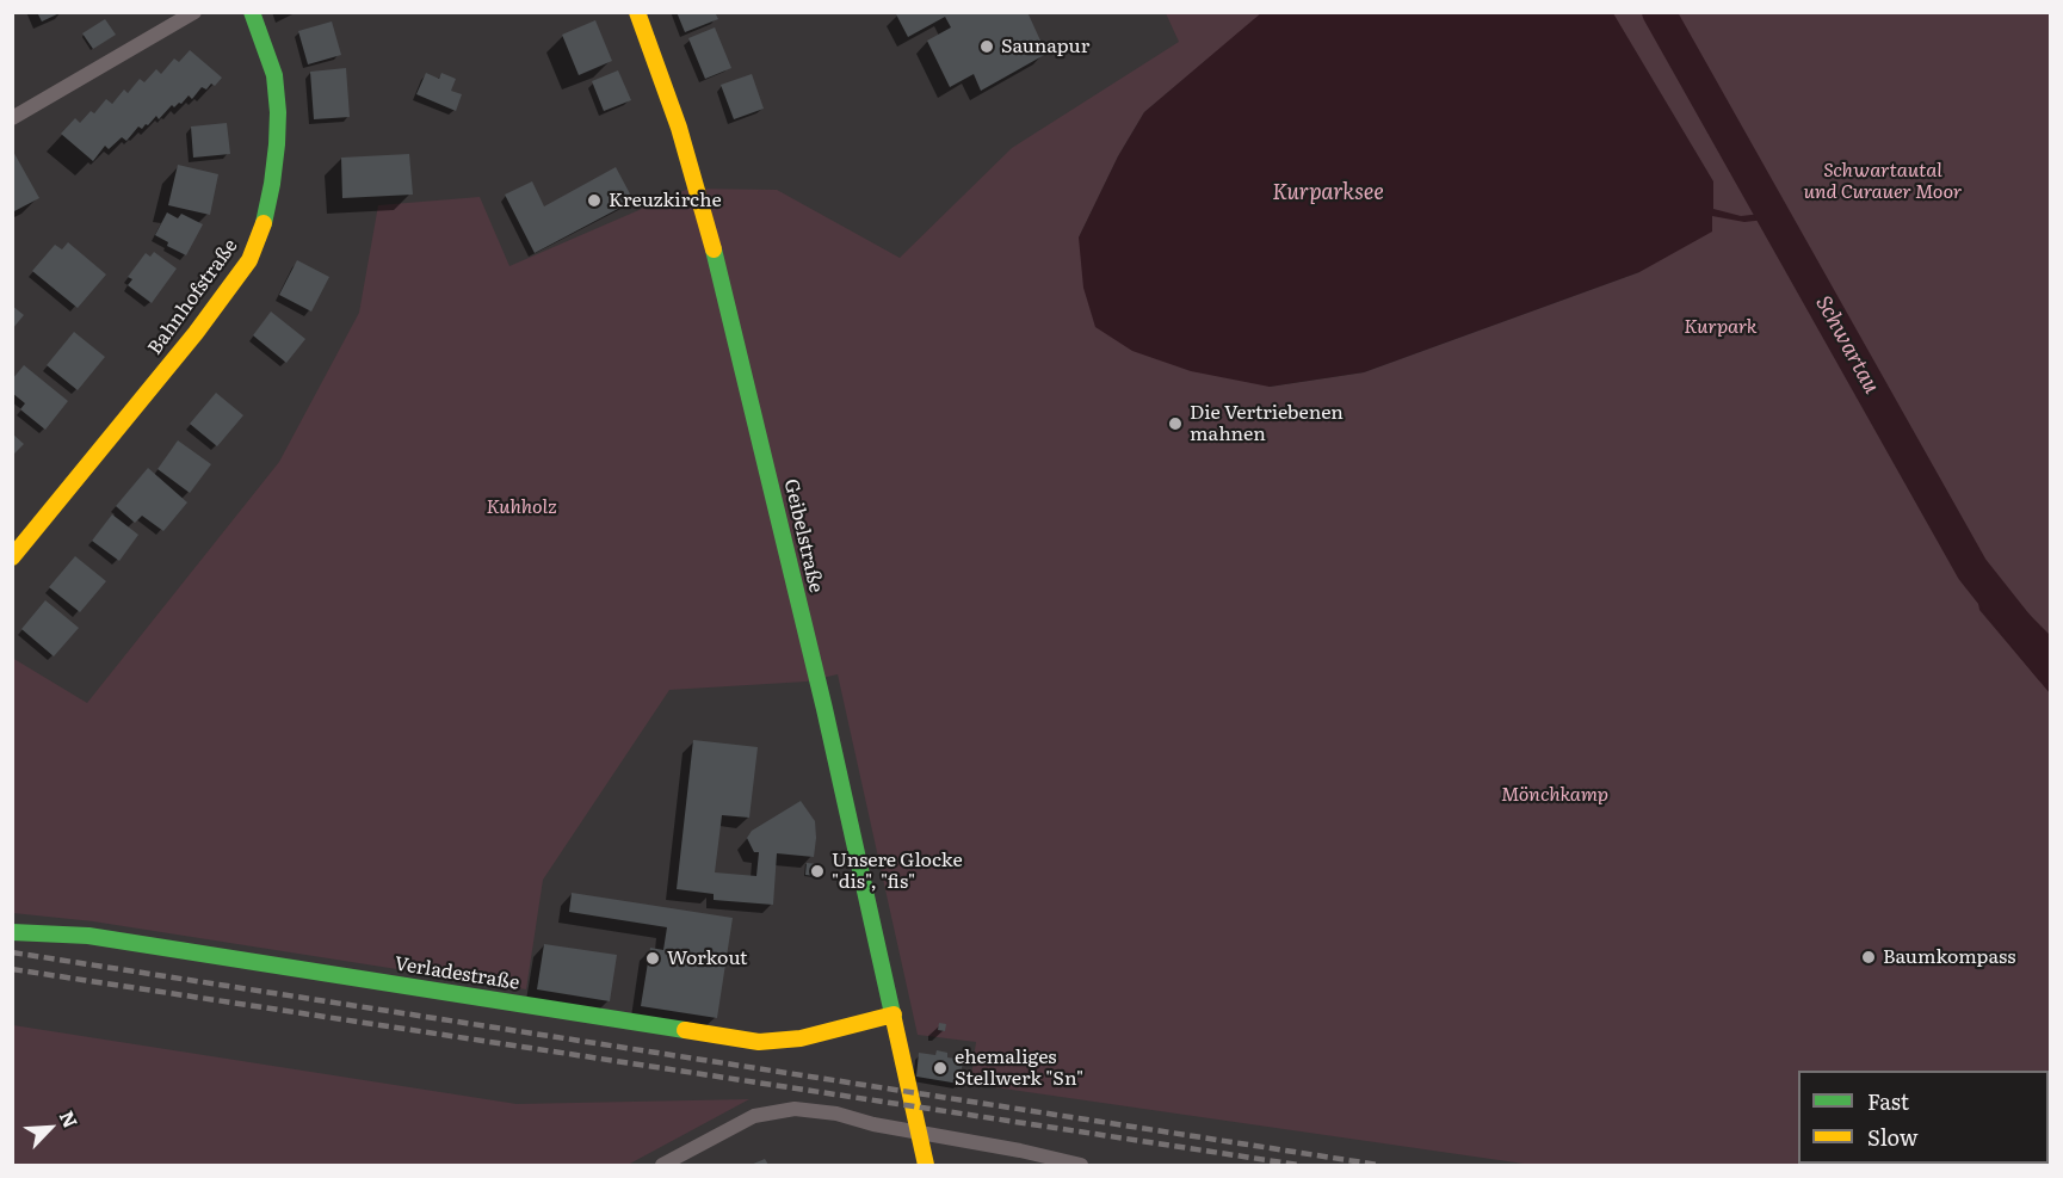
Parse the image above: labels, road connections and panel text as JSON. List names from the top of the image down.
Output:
{
  "streets": {
    "street": ["Bahnhofstraße", "Geibelstraße", "Verladestraße"]
  },
  "crossings": [
    ["Geibelstraße", "Verladestraße"]
  ],
  "water": ["Kurparksee", "Schwartau"],
  "parks": [
    "Schwartautal und Curauer Moor",
    "Kurpark",
    "Kuhholz",
    "Mönchkamp"
  ],
  "places": [
    "Saunapur",
    "Kreuzkirche",
    "Die Vertriebenen mahnen",
    "Unsere Glocke \"dis\", \"fis\"",
    "Baumkompass",
    "Workout",
    "ehemaliges Stellwerk \"Sn\""
  ],
  "legend": ["Fast", "Slow"],
  "north": "top right"
}
